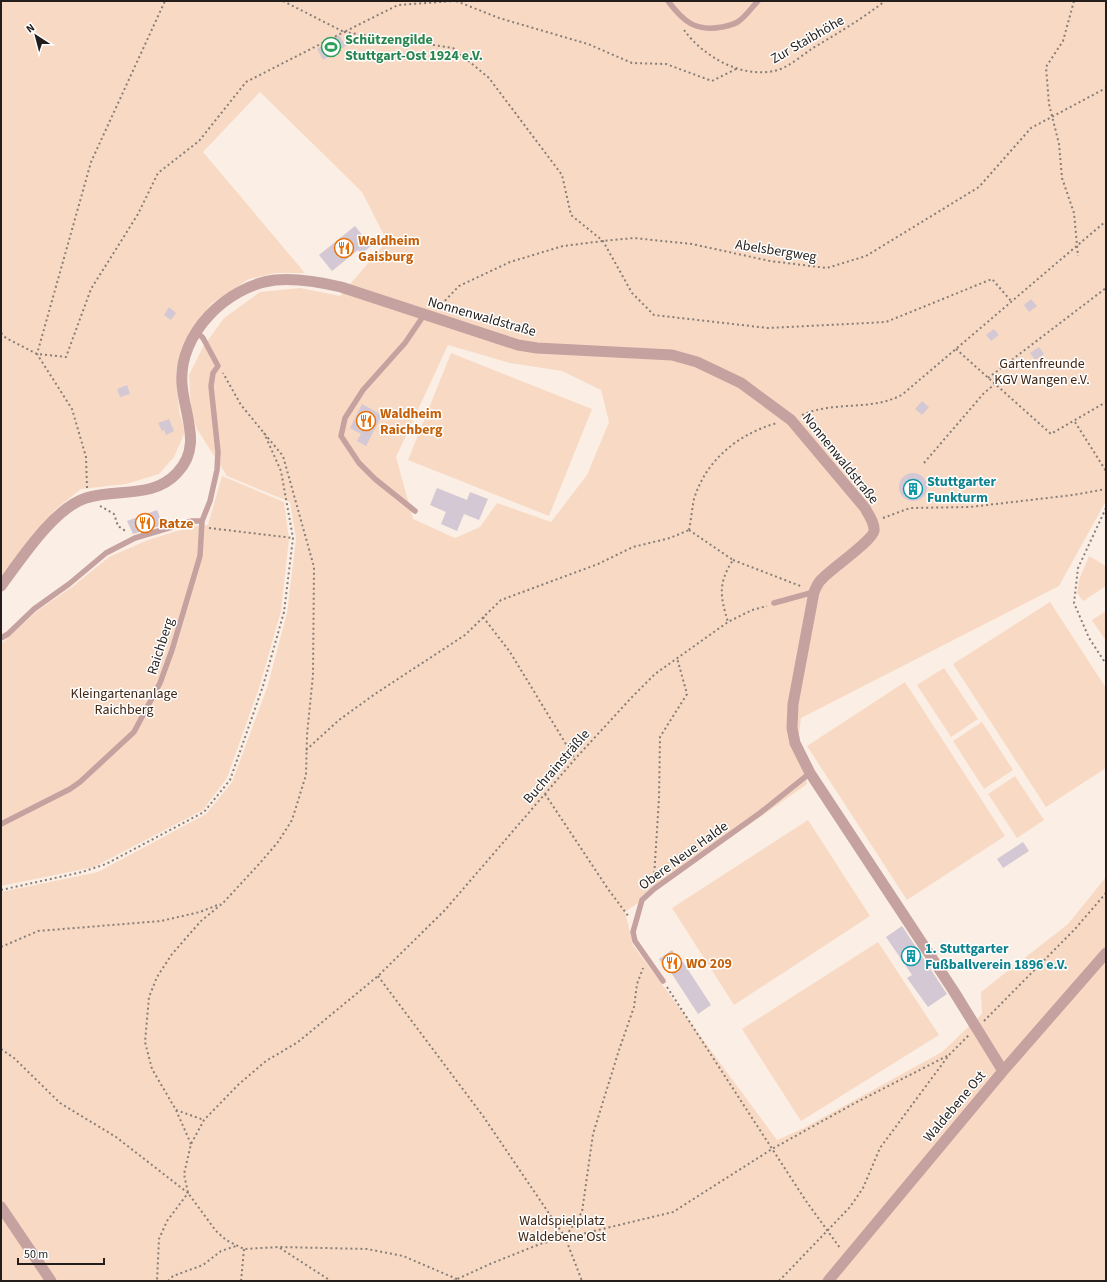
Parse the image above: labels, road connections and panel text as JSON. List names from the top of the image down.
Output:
{
  "streets": {
    "street": ["Nonnenwaldstraße", "Waldebene Ost"],
    "lane": ["Raichberg", "Obere Neue Halde"],
    "path": ["Zur Staibhöhe", "Abelsbergweg", "Buchrainsträßle"]
  },
  "crossings": [
    ["Abelsbergweg", "Nonnenwaldstraße"],
    ["Nonnenwaldstraße", "Obere Neue Halde"],
    ["Nonnenwaldstraße", "Waldebene Ost"]
  ],
  "parks": ["Gartenfreunde KGV Wangen e.V.", "Kleingartenanlage Raichberg", "Waldspielplatz Waldebene Ost"],
  "places": {
    "sports": ["Schützengilde Stuttgart-Ost 1924 e.V."],
    "restaurant": [
      "Waldheim Gaisburg",
      "Waldheim Raichberg",
      "Ratze",
      "WO 209"
    ],
    "building": ["Stuttgarter Funkturm", "1. Stuttgarter Fußballverein 1896 e.V."]
  },
  "scale_bar": "50 m",
  "north": "top left"
}
